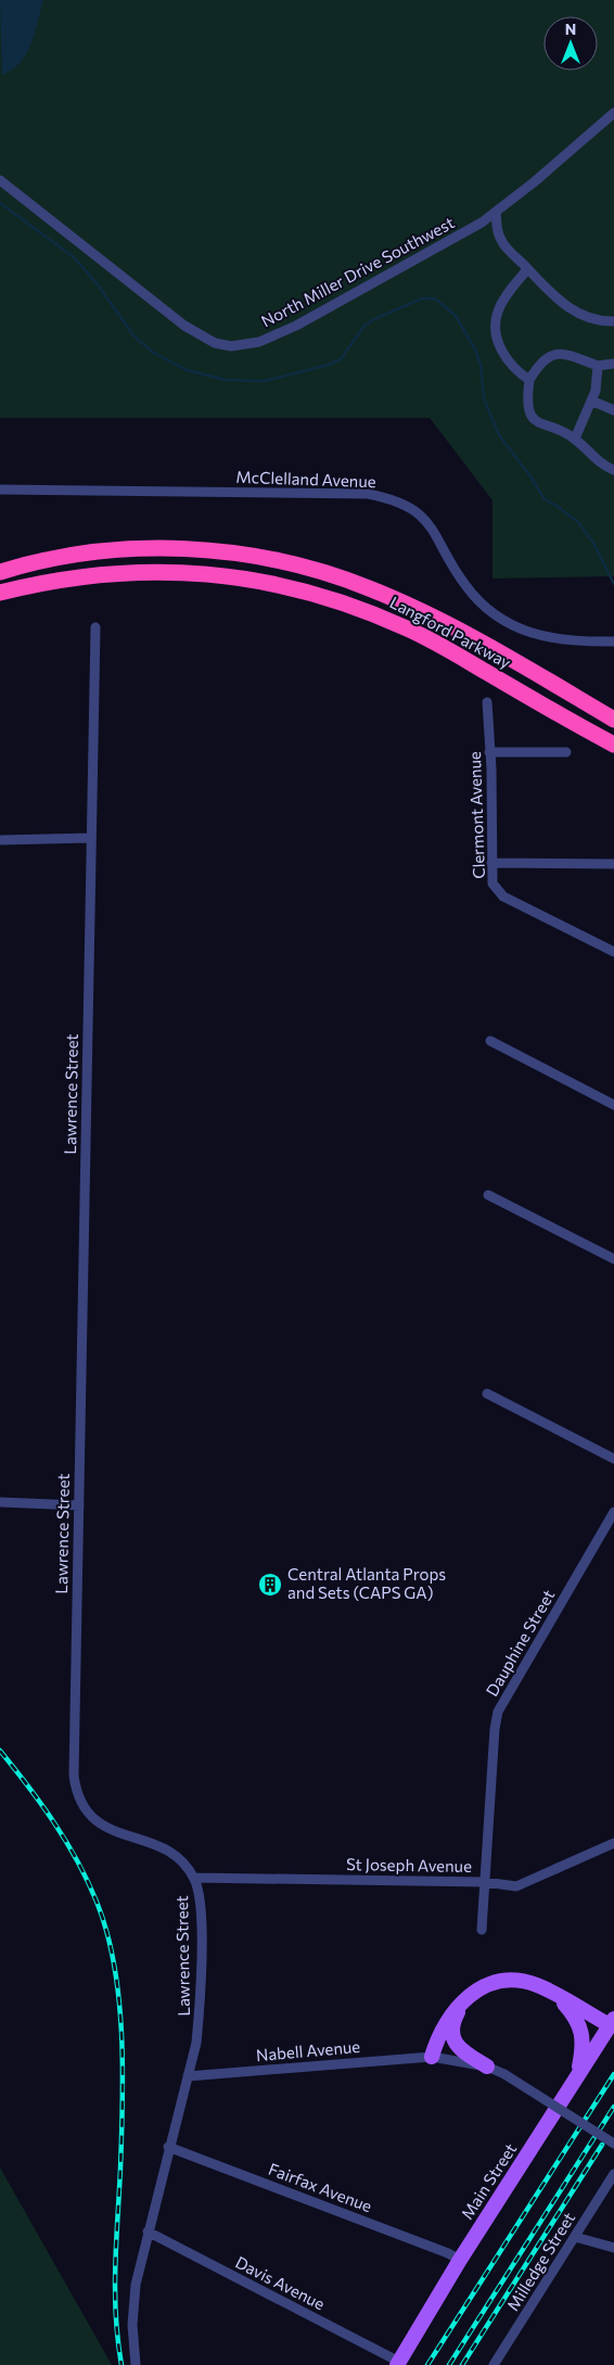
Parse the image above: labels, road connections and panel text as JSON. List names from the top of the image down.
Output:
{
  "streets": {
    "highway": ["Langford Parkway"],
    "main road": ["Main Street"],
    "street": [
      "North Miller Drive Southwest",
      "McClelland Avenue",
      "Clermont Avenue",
      "Lawrence Street",
      "Dauphine Street",
      "St Joseph Avenue",
      "Nabell Avenue",
      "Fairfax Avenue",
      "Milledge Street",
      "Davis Avenue"
    ]
  },
  "crossings": [
    ["Lawrence Street", "St Joseph Avenue"],
    ["Lawrence Street", "Nabell Avenue"],
    ["Lawrence Street", "Fairfax Avenue"],
    ["Lawrence Street", "Davis Avenue"],
    ["Dauphine Street", "St Joseph Avenue"],
    ["Main Street", "Fairfax Avenue"],
    ["Main Street", "Davis Avenue"]
  ],
  "places": {
    "building": ["Central Atlanta Props and Sets (CAPS GA)"]
  },
  "north": "top"
}
